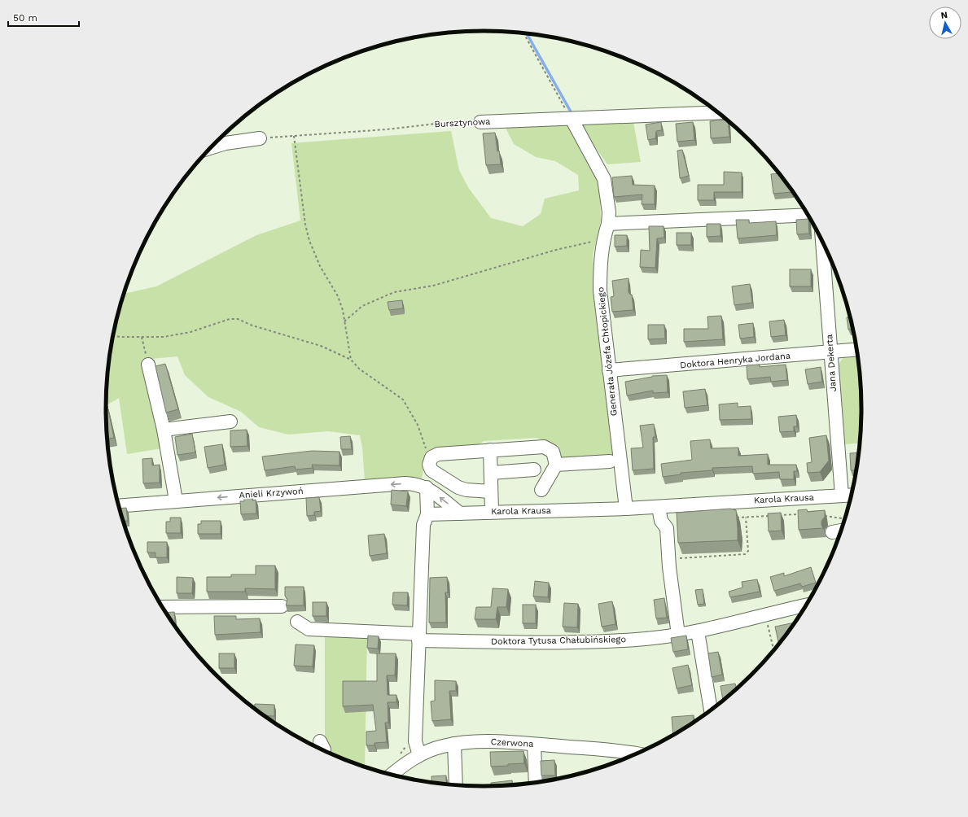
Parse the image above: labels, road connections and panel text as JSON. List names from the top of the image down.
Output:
{
  "streets": {
    "street": [
      "Bursztynowa",
      "Generała Józefa Chłopickiego",
      "Doktora Henryka Jordana",
      "Jana Dekerta",
      "Anieli Krzywoń",
      "Karola Krausa",
      "Doktora Tytusa Chałubińskiego",
      "Czerwona"
    ]
  },
  "crossings": [
    ["Generała Józefa Chłopickiego", "Doktora Henryka Jordana"],
    ["Generała Józefa Chłopickiego", "Karola Krausa"],
    ["Doktora Henryka Jordana", "Jana Dekerta"],
    ["Jana Dekerta", "Karola Krausa"],
    ["Anieli Krzywoń", "Karola Krausa"]
  ],
  "scale_bar": "50 m",
  "north": "top"
}
